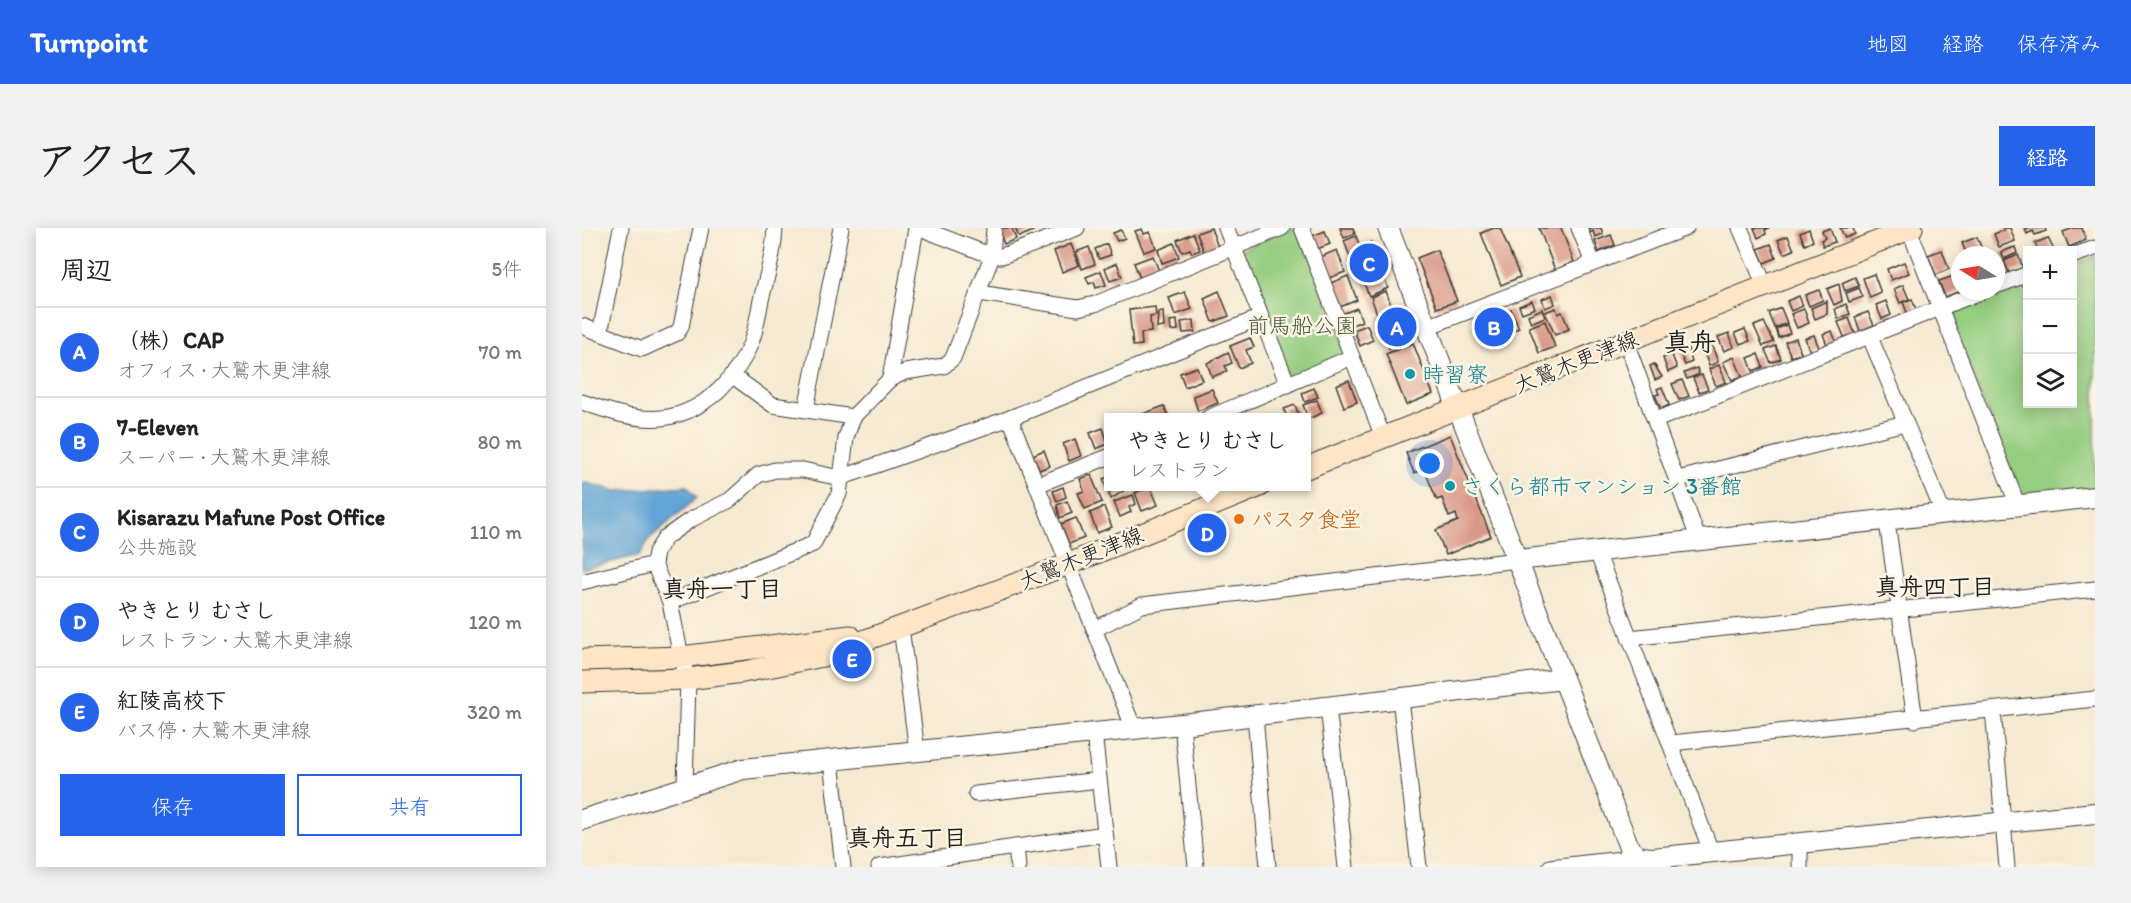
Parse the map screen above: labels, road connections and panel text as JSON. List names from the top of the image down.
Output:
{
  "streets": {
    "main road": ["大鷲木更津線"]
  },
  "districts": [
    "真舟",
    "真舟四丁目",
    "真舟一丁目",
    "真舟五丁目"
  ],
  "parks": ["前馬船公園"],
  "places": ["時習寮", "さくら都市マンション 3番館", "パスタ食堂"],
  "north": "left",
  "page": {
    "header": "Turnpoint",
    "nav": ["地図", "経路", "保存済み"],
    "title": "アクセス",
    "buttons": [
      "経路",
      ["保存", "共有"]
    ],
    "heading": ["周辺", "5件"],
    "pins": [
      "C",
      "A",
      "B",
      "D",
      "E"
    ],
    "map_buttons": ["+", "−"],
    "list": [
      {
        "mark": "A",
        "name": "（株）CAP",
        "note": "オフィス · 大鷲木更津線",
        "value": "70 m"
      },
      {
        "mark": "B",
        "name": "7-Eleven",
        "note": "スーパー · 大鷲木更津線",
        "value": "80 m"
      },
      {
        "mark": "C",
        "name": "Kisarazu Mafune Post Office",
        "note": "公共施設",
        "value": "110 m"
      },
      {
        "mark": "D",
        "name": "やきとり むさし",
        "note": "レストラン · 大鷲木更津線",
        "value": "120 m"
      },
      {
        "mark": "E",
        "name": "紅陵高校下",
        "note": "バス停 · 大鷲木更津線",
        "value": "320 m"
      }
    ],
    "popup": ["やきとり むさし", "レストラン"]
  }
}
